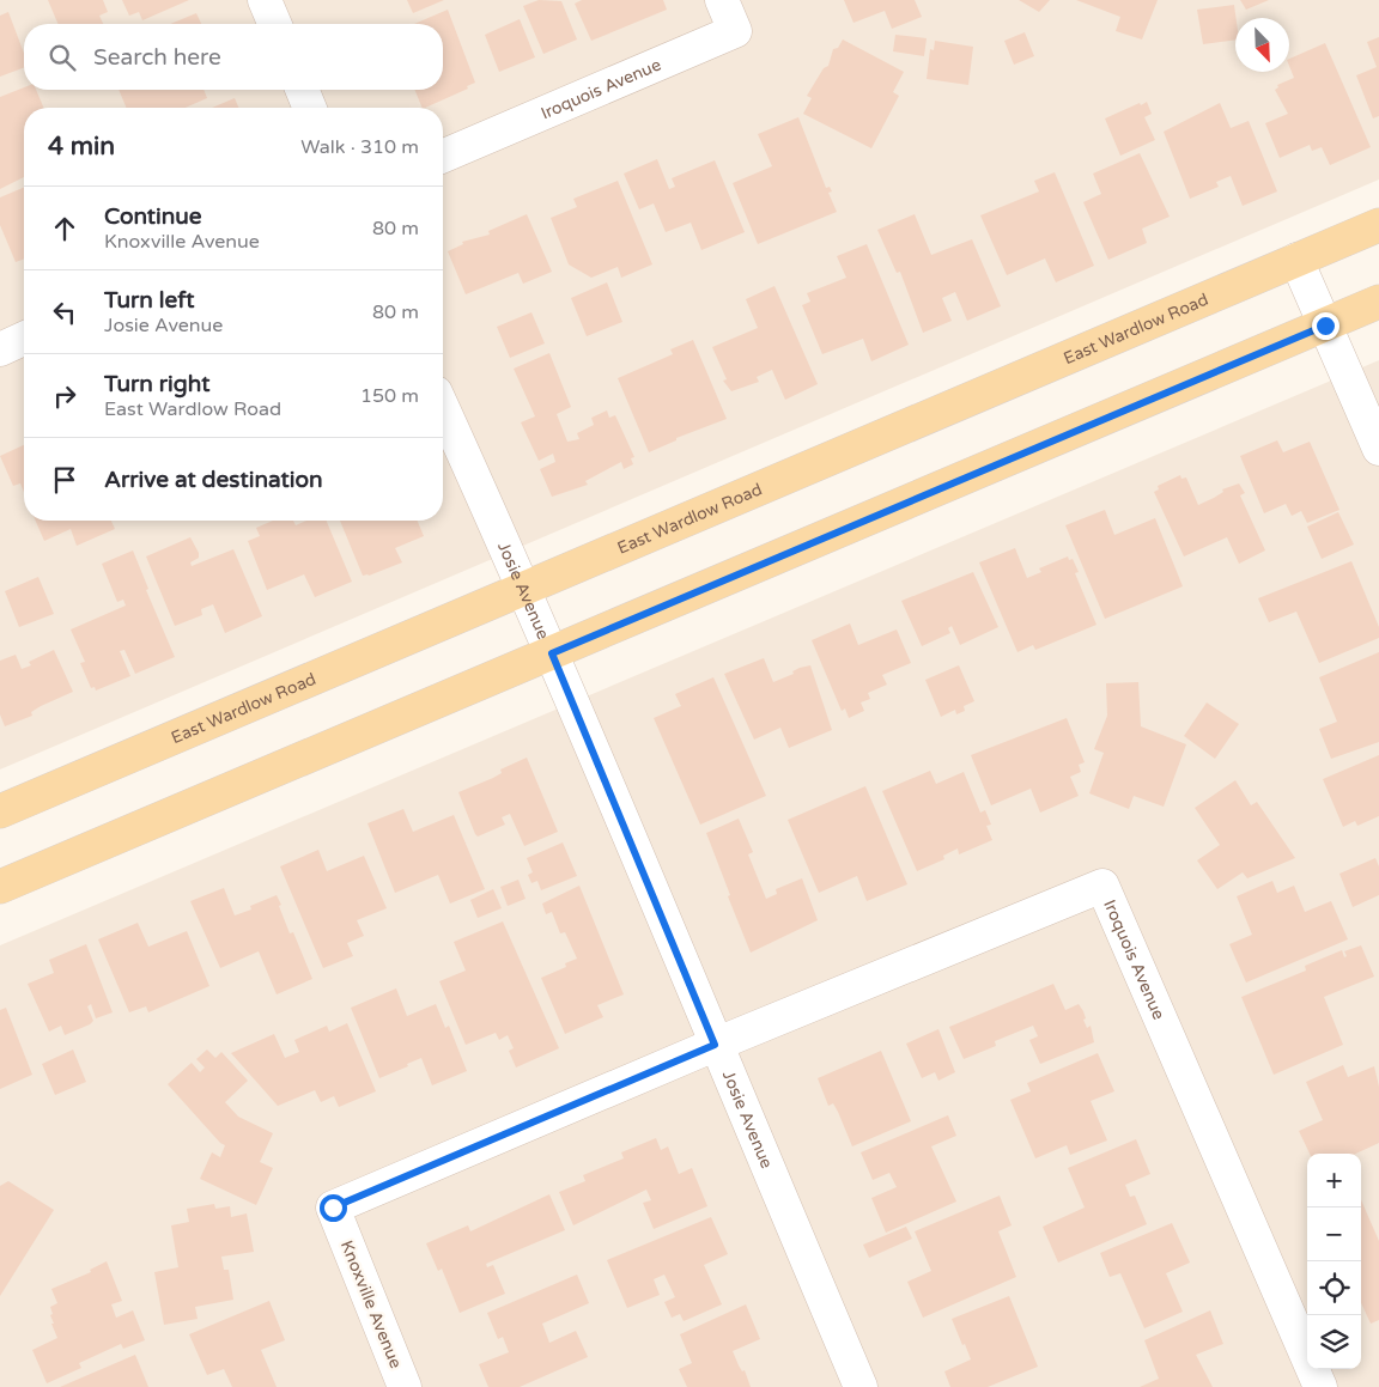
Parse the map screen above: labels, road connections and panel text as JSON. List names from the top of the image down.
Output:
{
  "streets": {
    "main road": ["East Wardlow Road"],
    "street": ["Iroquois Avenue", "Josie Avenue", "Knoxville Avenue"]
  },
  "crossings": [
    ["Iroquois Avenue", "Josie Avenue"],
    ["Iroquois Avenue", "Knoxville Avenue"],
    ["East Wardlow Road", "Josie Avenue"],
    ["Josie Avenue", "Knoxville Avenue"]
  ],
  "north": "bottom right",
  "page": {
    "search": "Search here",
    "heading": ["4 min", "Walk · 310 m"],
    "list": [
      ["Continue", "Knoxville Avenue", "80 m"],
      ["Turn left", "Josie Avenue", "80 m"],
      ["Turn right", "East Wardlow Road", "150 m"],
      "Arrive at destination"
    ],
    "map_buttons": ["+", "−"]
  }
}
